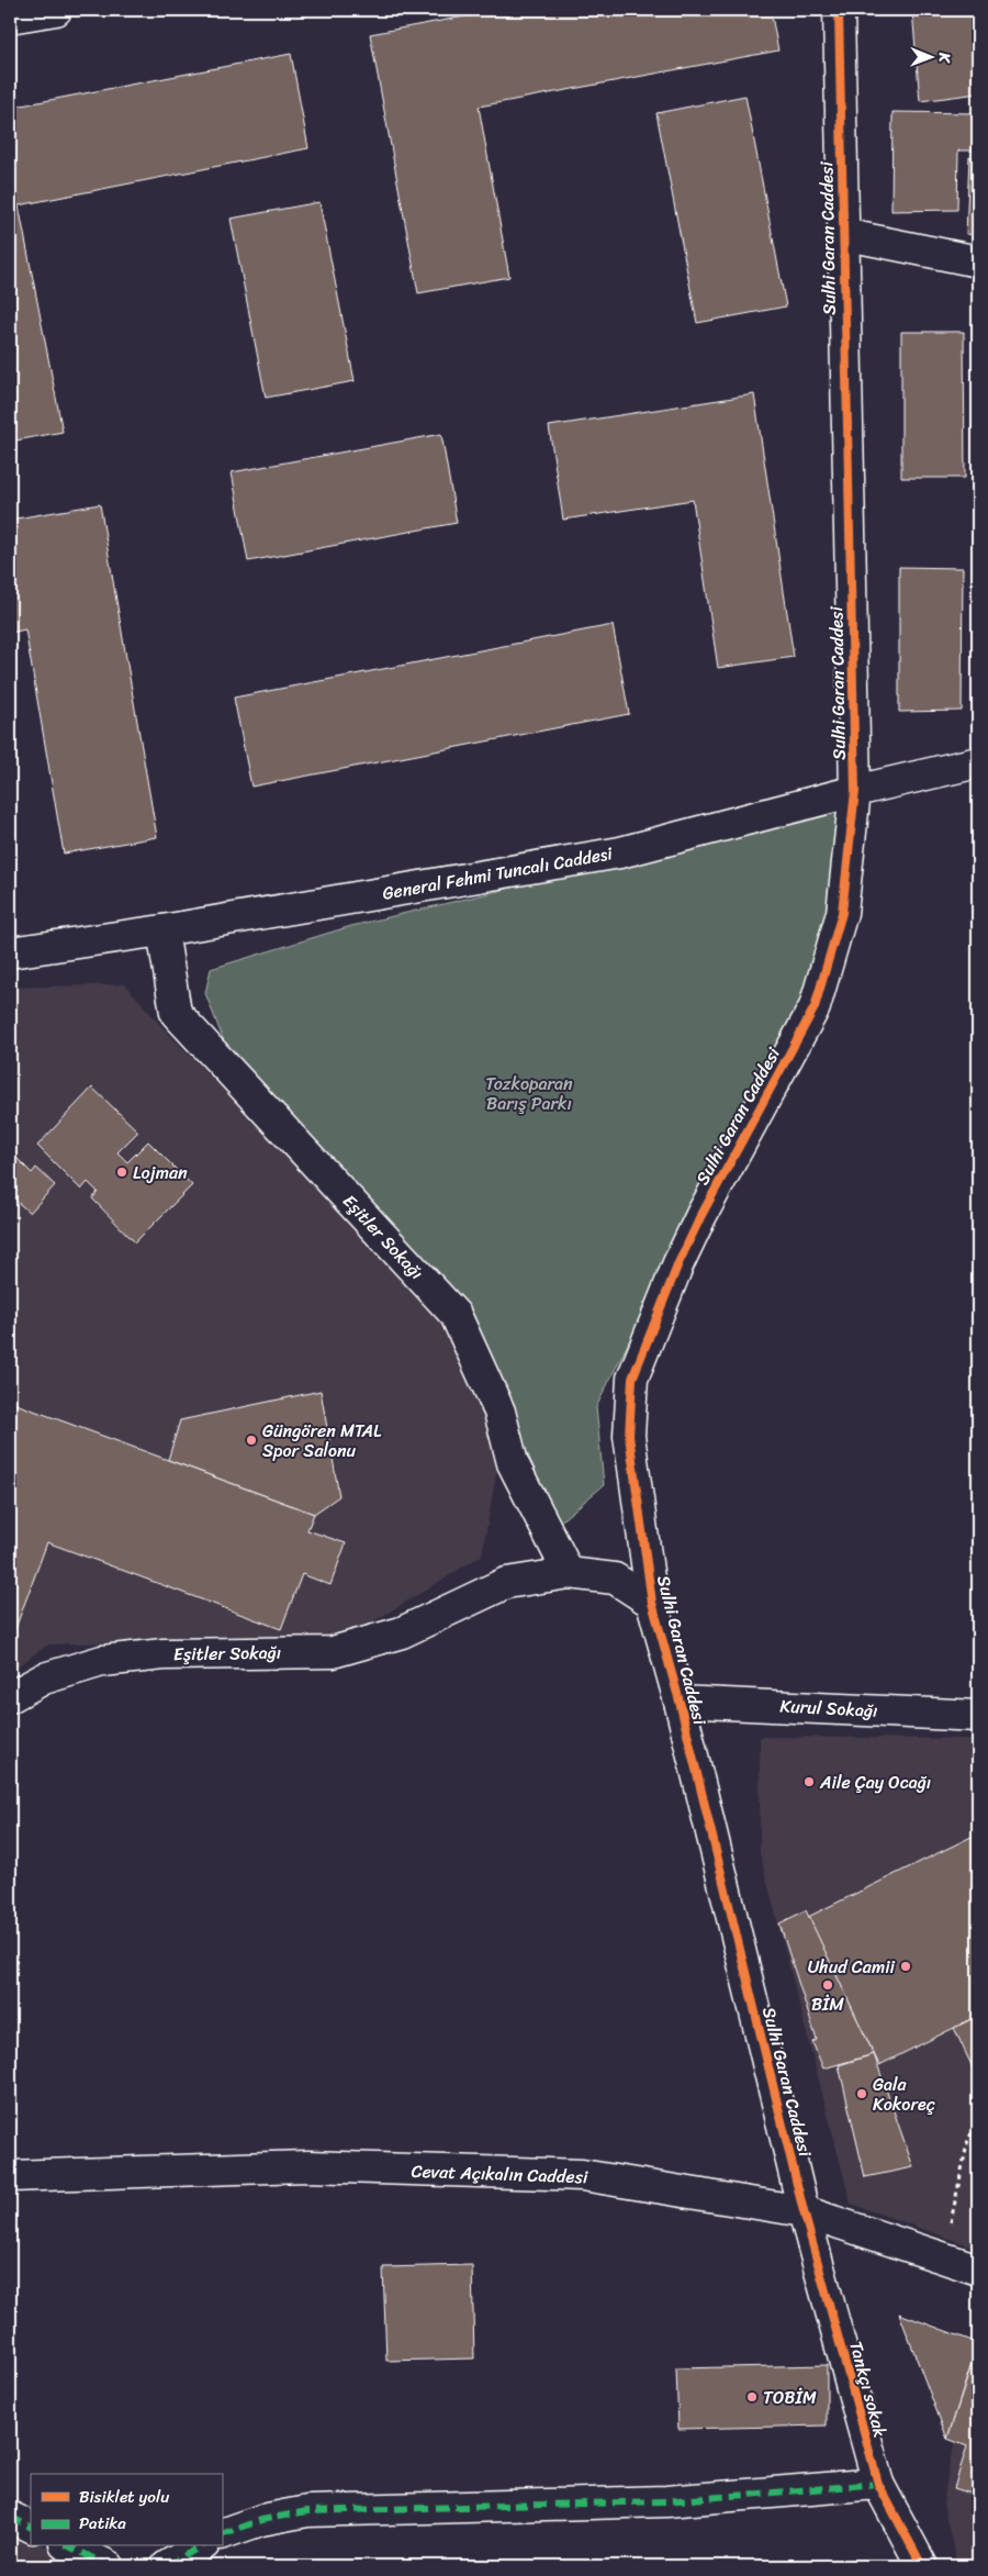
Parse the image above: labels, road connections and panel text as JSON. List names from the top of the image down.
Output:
{
  "streets": {
    "street": [
      "Sulhi Garan Caddesi",
      "General Fehmi Tuncalı Caddesi",
      "Eşitler Sokağı",
      "Kurul Sokağı",
      "Cevat Açıkalın Caddesi",
      "Tankçı sokak"
    ]
  },
  "crossings": [
    ["Sulhi Garan Caddesi", "General Fehmi Tuncalı Caddesi"],
    ["Sulhi Garan Caddesi", "Eşitler Sokağı"],
    ["Sulhi Garan Caddesi", "Kurul Sokağı"],
    ["Sulhi Garan Caddesi", "Cevat Açıkalın Caddesi"],
    ["Sulhi Garan Caddesi", "Tankçı sokak"],
    ["General Fehmi Tuncalı Caddesi", "Eşitler Sokağı"],
    ["Cevat Açıkalın Caddesi", "Tankçı sokak"]
  ],
  "parks": ["Tozkoparan Barış Parkı"],
  "places": [
    "Lojman",
    "Güngören MTAL Spor Salonu",
    "Aile Çay Ocağı",
    "Uhud Camii",
    "BİM",
    "Gala Kokoreç",
    "TOBİM"
  ],
  "legend": ["Bisiklet yolu", "Patika"],
  "north": "right"
}
